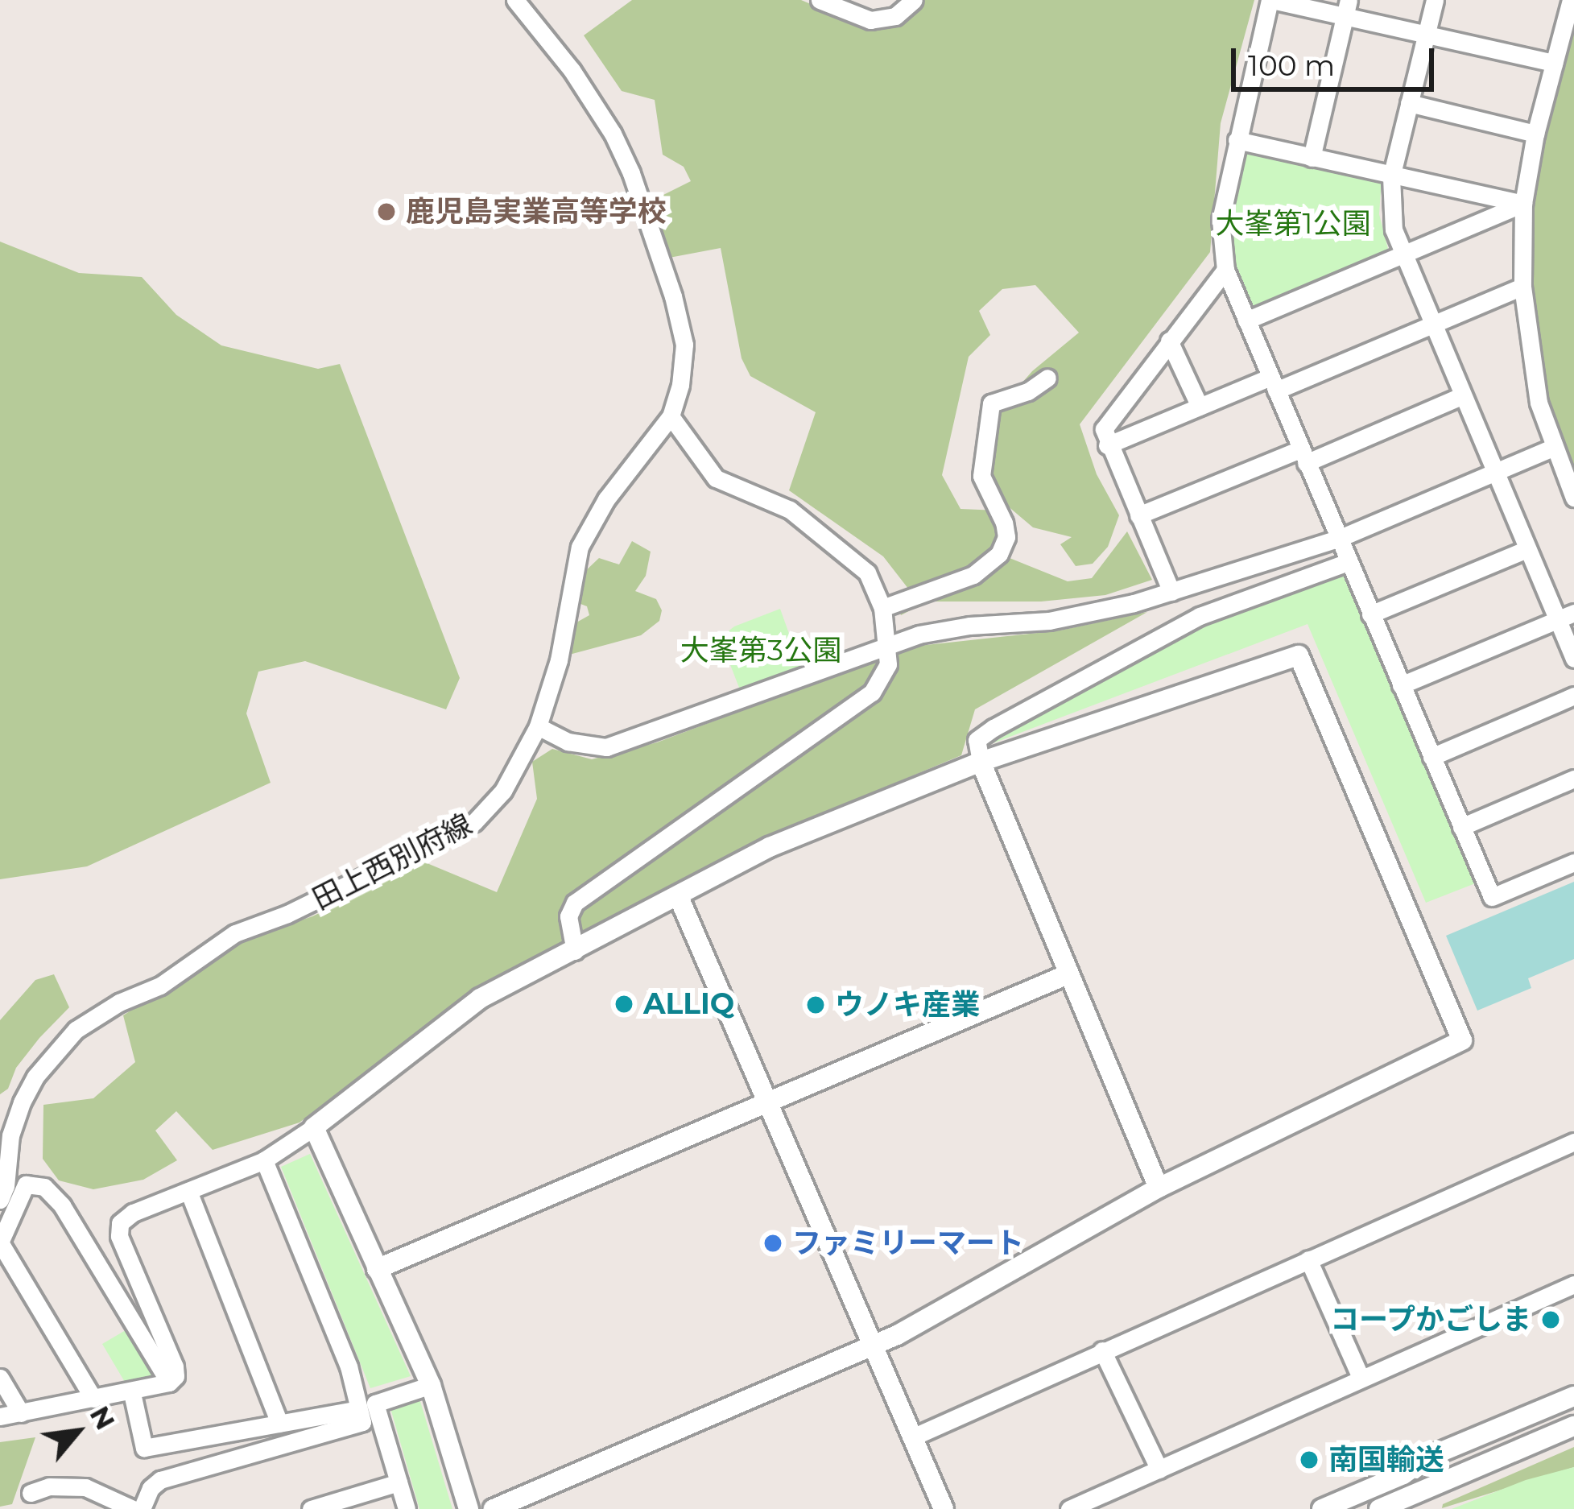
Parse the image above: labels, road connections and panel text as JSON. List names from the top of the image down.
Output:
{
  "streets": {
    "street": ["田上西別府線"]
  },
  "parks": ["大峯第1公園", "大峯第3公園"],
  "places": [
    "鹿児島実業高等学校",
    "ALLIQ",
    "ウノキ産業",
    "ファミリーマート",
    "コープかごしま",
    "南国輸送"
  ],
  "scale_bar": "100 m",
  "north": "top right"
}
